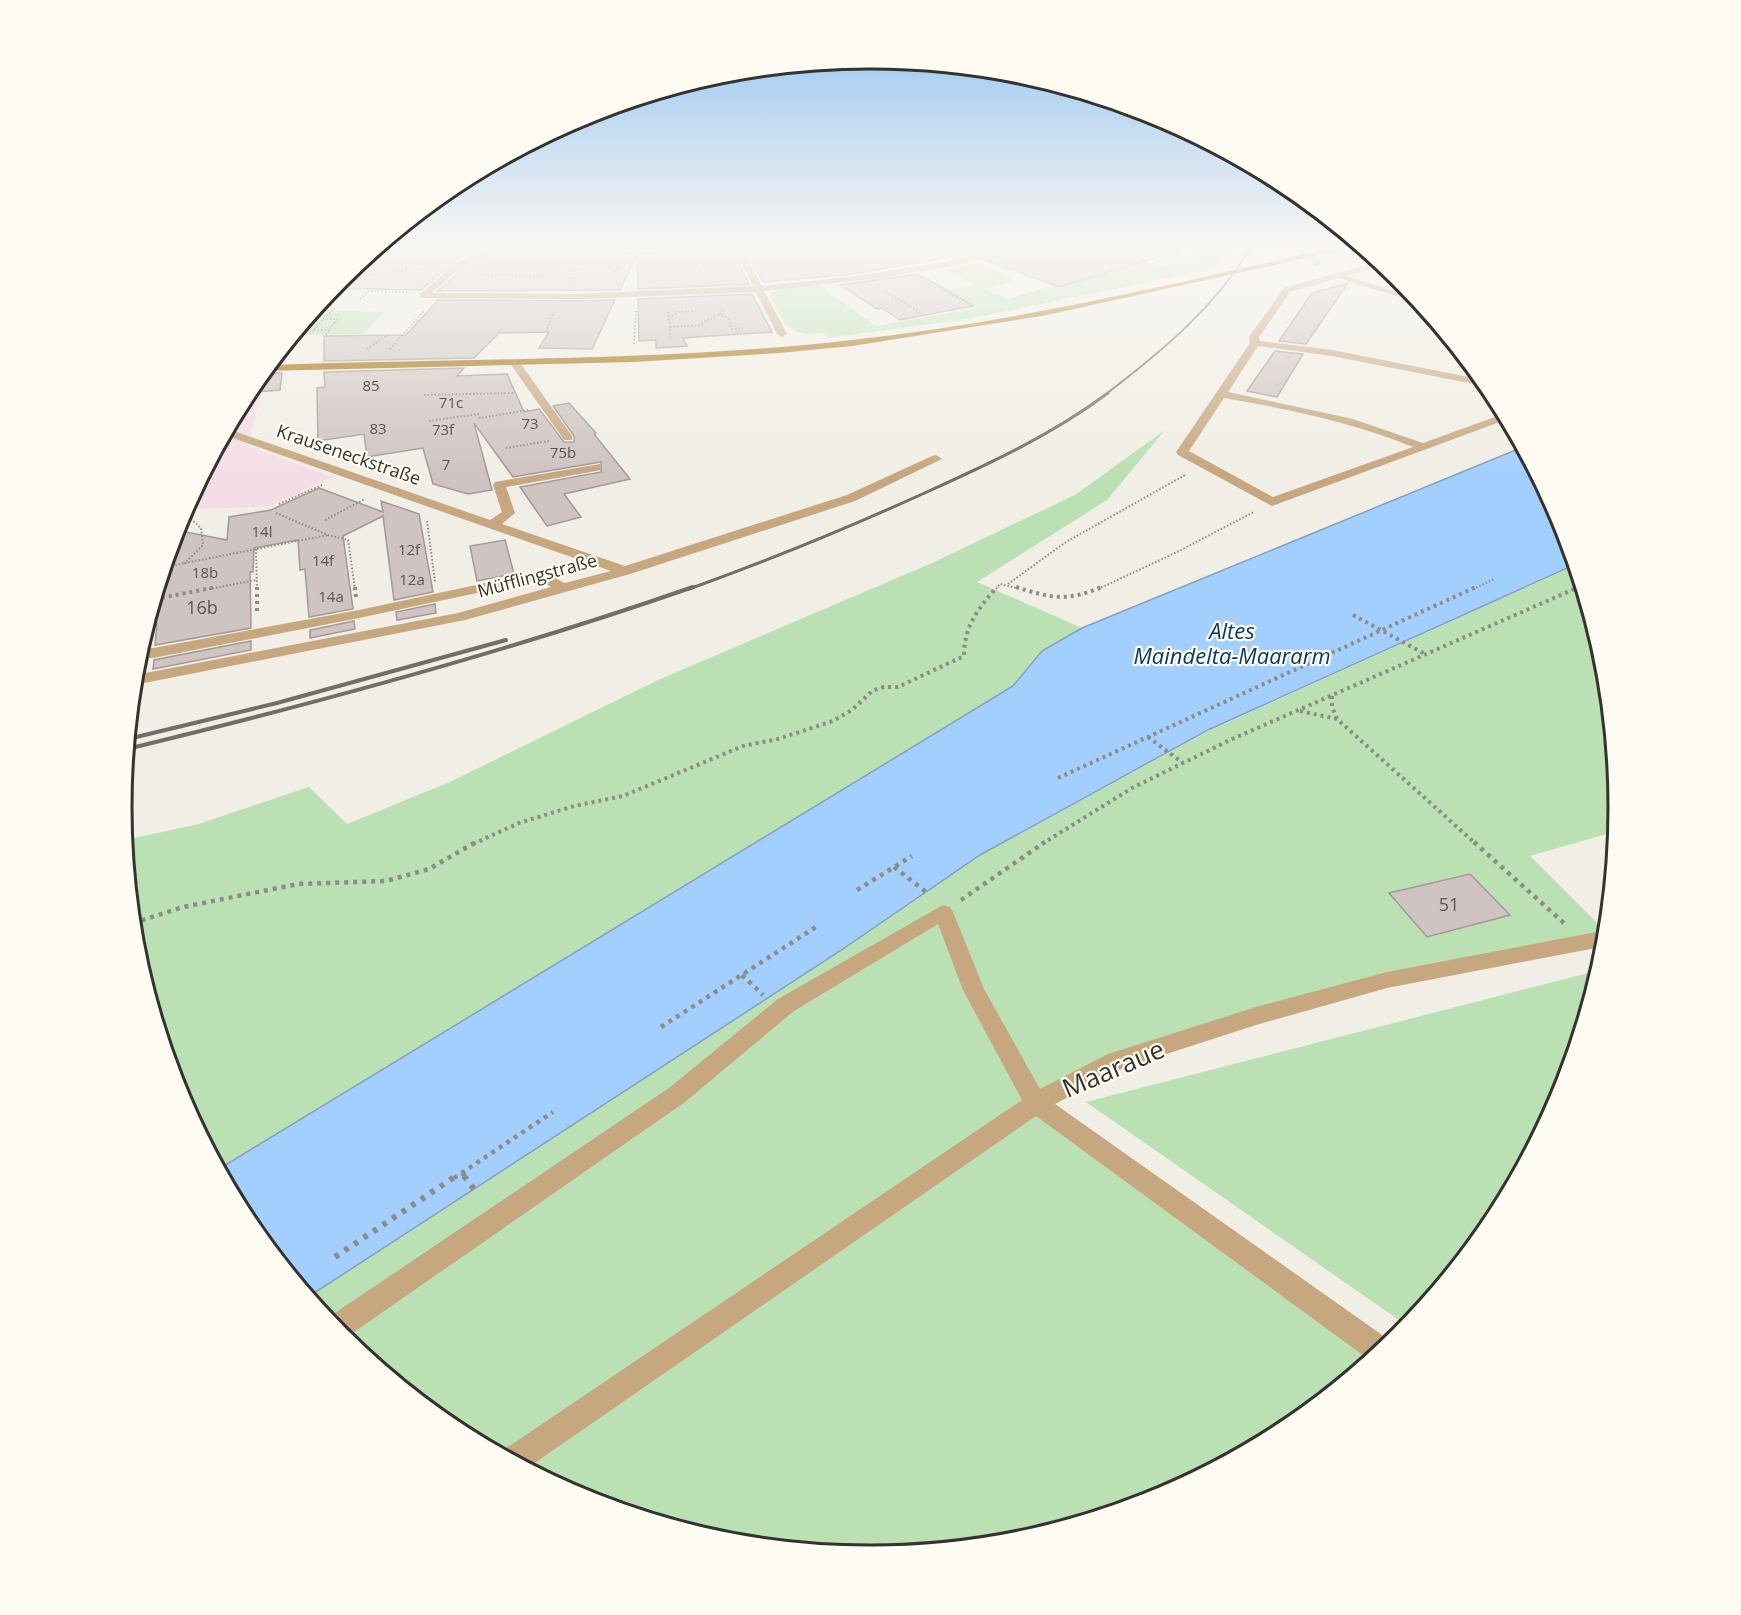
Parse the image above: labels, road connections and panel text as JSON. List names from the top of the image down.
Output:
{
  "streets": {
    "street": ["Krauseneckstraße", "Müfflingstraße", "Maaraue"]
  },
  "crossings": [
    ["Krauseneckstraße", "Müfflingstraße"]
  ],
  "water": ["Altes Maindelta-Maararm"],
  "house_numbers": [
    "85",
    "71c",
    "73",
    "83",
    "73f",
    "75b",
    "7",
    "14l",
    "12f",
    "14f",
    "18b",
    "12a",
    "14a",
    "16b",
    "51"
  ]
}
